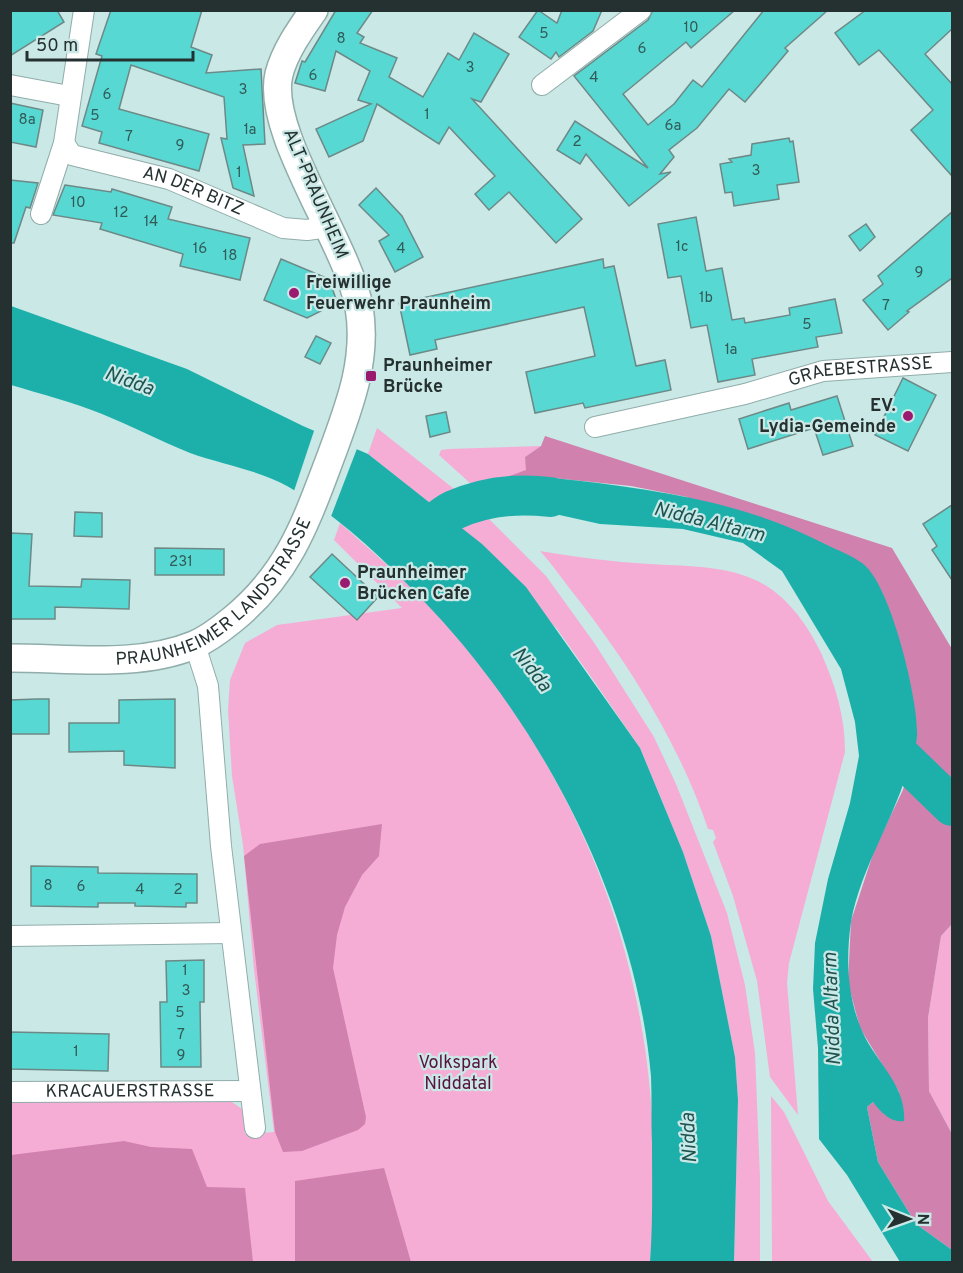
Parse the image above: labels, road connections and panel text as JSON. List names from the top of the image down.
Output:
{
  "streets": {
    "main road": ["ALT-PRAUNHEIM", "PRAUNHEIMER LANDSTRASSE"],
    "street": ["AN DER BITZ", "GRAEBESTRASSE", "KRACAUERSTRASSE"]
  },
  "crossings": [
    ["AN DER BITZ", "ALT-PRAUNHEIM"],
    ["ALT-PRAUNHEIM", "PRAUNHEIMER LANDSTRASSE"]
  ],
  "water": ["Nidda", "Nidda Altarm"],
  "parks": ["Volkspark Niddatal"],
  "places": {
    "other": ["Freiwillige Feuerwehr Praunheim", "EV. Lydia-Gemeinde", "Praunheimer Brücken Cafe"],
    "transit": ["Praunheimer Brücke"]
  },
  "house_numbers": [
    "10",
    "5",
    "8",
    "6",
    "3",
    "6",
    "4",
    "3",
    "6",
    "1",
    "5",
    "8a",
    "6a",
    "1a",
    "7",
    "2",
    "9",
    "3",
    "1",
    "10",
    "12",
    "14",
    "1c",
    "16",
    "4",
    "18",
    "9",
    "1b",
    "7",
    "5",
    "1a",
    "231",
    "8",
    "6",
    "4",
    "2",
    "1",
    "3",
    "5",
    "7",
    "1",
    "9"
  ],
  "scale_bar": "50 m",
  "north": "right"
}
